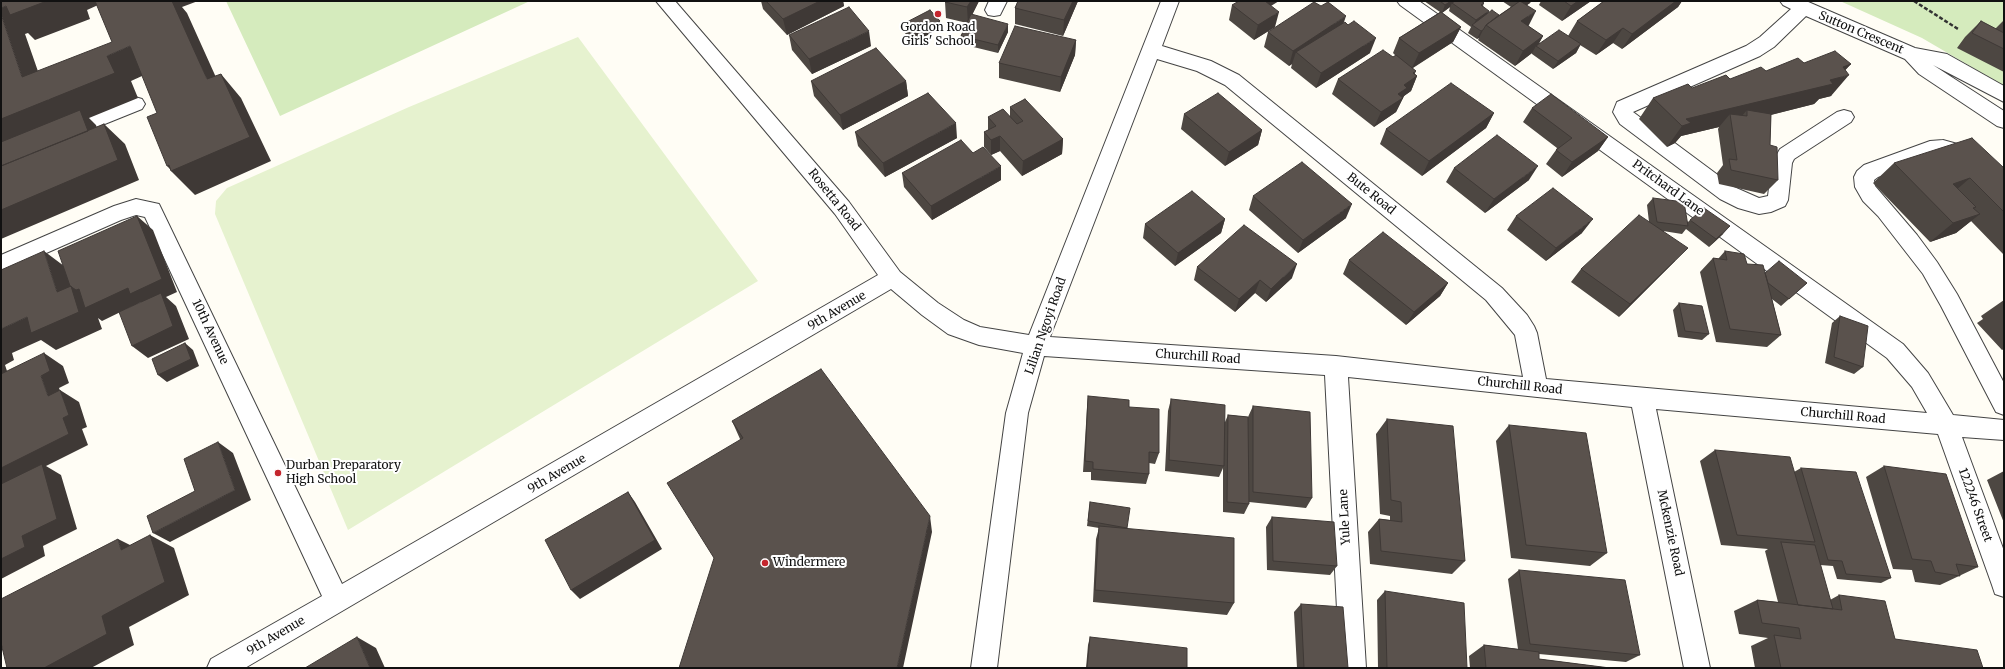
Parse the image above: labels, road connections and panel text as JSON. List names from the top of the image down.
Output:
{
  "streets": {
    "street": [
      "Sutton Crescent",
      "Pritchard Lane",
      "Bute Road",
      "Rosetta Road",
      "9th Avenue",
      "Lilian Ngoyi Road",
      "10th Avenue",
      "Churchill Road",
      "122246 Street",
      "Yule Lane",
      "Mckenzie Road"
    ]
  },
  "crossings": [
    ["Pritchard Lane", "Churchill Road"],
    ["Pritchard Lane", "122246 Street"],
    ["Bute Road", "Lilian Ngoyi Road"],
    ["Bute Road", "Churchill Road"],
    ["Rosetta Road", "9th Avenue"],
    ["Rosetta Road", "Lilian Ngoyi Road"],
    ["Rosetta Road", "Churchill Road"],
    ["9th Avenue", "10th Avenue"],
    ["Lilian Ngoyi Road", "Churchill Road"],
    ["Churchill Road", "122246 Street"],
    ["Churchill Road", "Yule Lane"],
    ["Churchill Road", "Mckenzie Road"]
  ],
  "places": ["Gordon Road Girls' School", "Durban Preparatory High School", "Windermere"]
}
